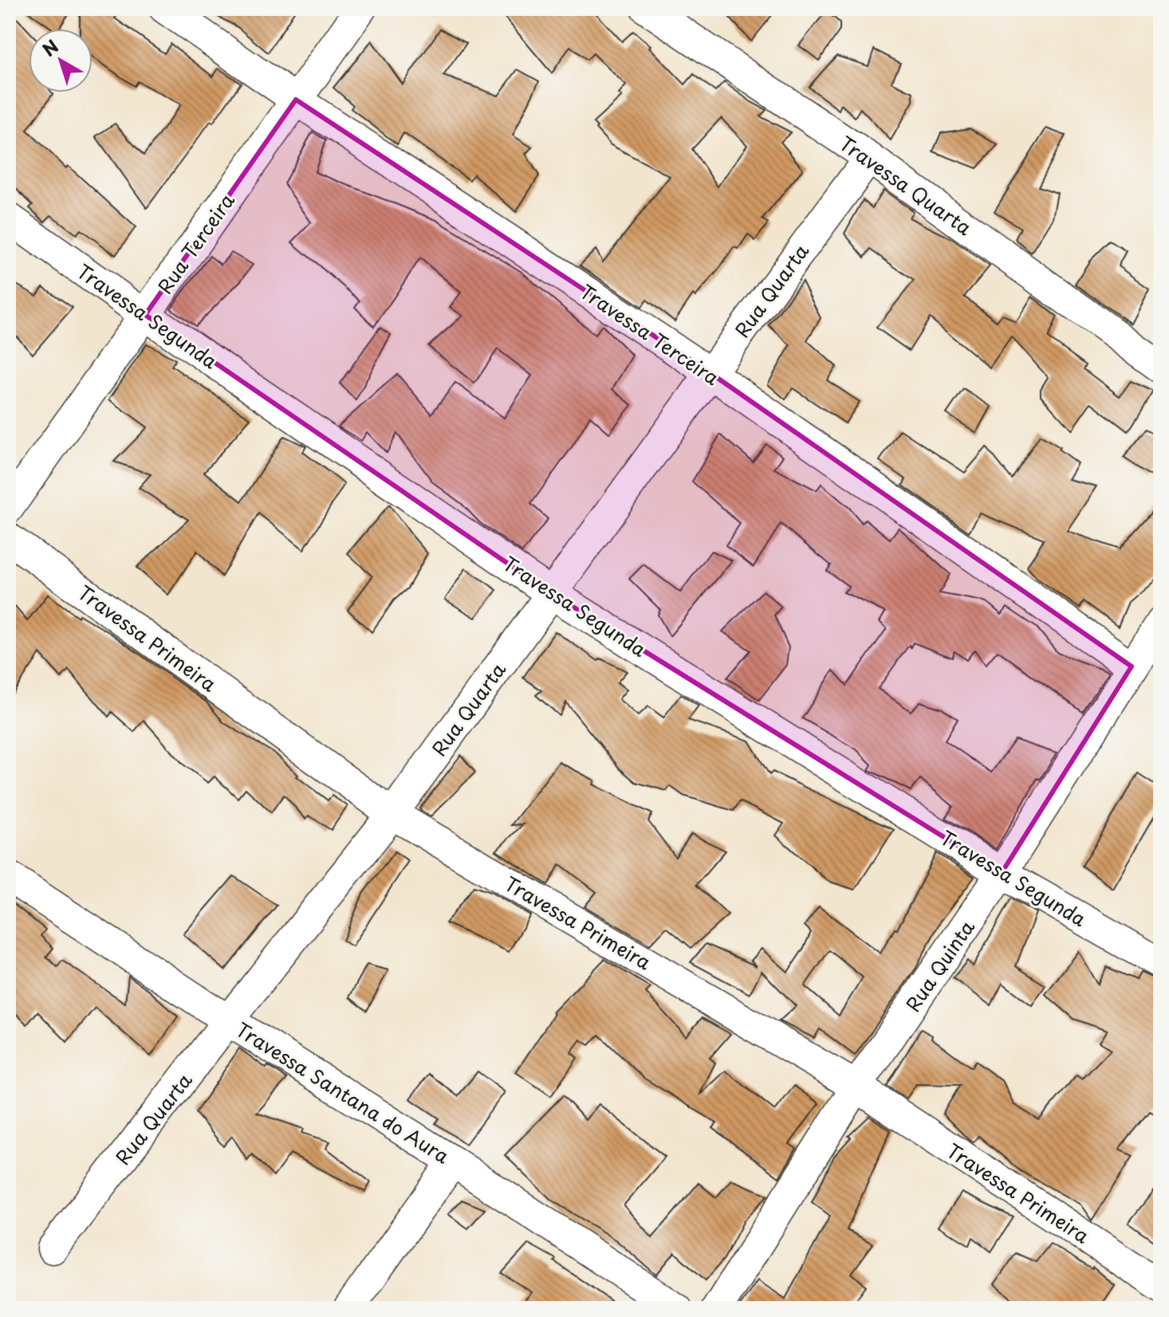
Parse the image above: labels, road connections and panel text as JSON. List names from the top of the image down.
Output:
{
  "streets": {
    "street": [
      "Travessa Quarta",
      "Rua Terceira",
      "Rua Quarta",
      "Travessa Segunda",
      "Travessa Terceira",
      "Travessa Primeira",
      "Rua Quinta",
      "Travessa Santana do Aura"
    ]
  },
  "crossings": [
    ["Travessa Quarta", "Rua Quarta"],
    ["Rua Terceira", "Travessa Segunda"],
    ["Rua Terceira", "Travessa Terceira"],
    ["Rua Quarta", "Travessa Segunda"],
    ["Rua Quarta", "Travessa Terceira"],
    ["Rua Quarta", "Travessa Primeira"],
    ["Rua Quarta", "Travessa Santana do Aura"],
    ["Travessa Segunda", "Rua Quinta"],
    ["Travessa Terceira", "Rua Quinta"],
    ["Travessa Primeira", "Rua Quinta"]
  ],
  "north": "top left"
}
